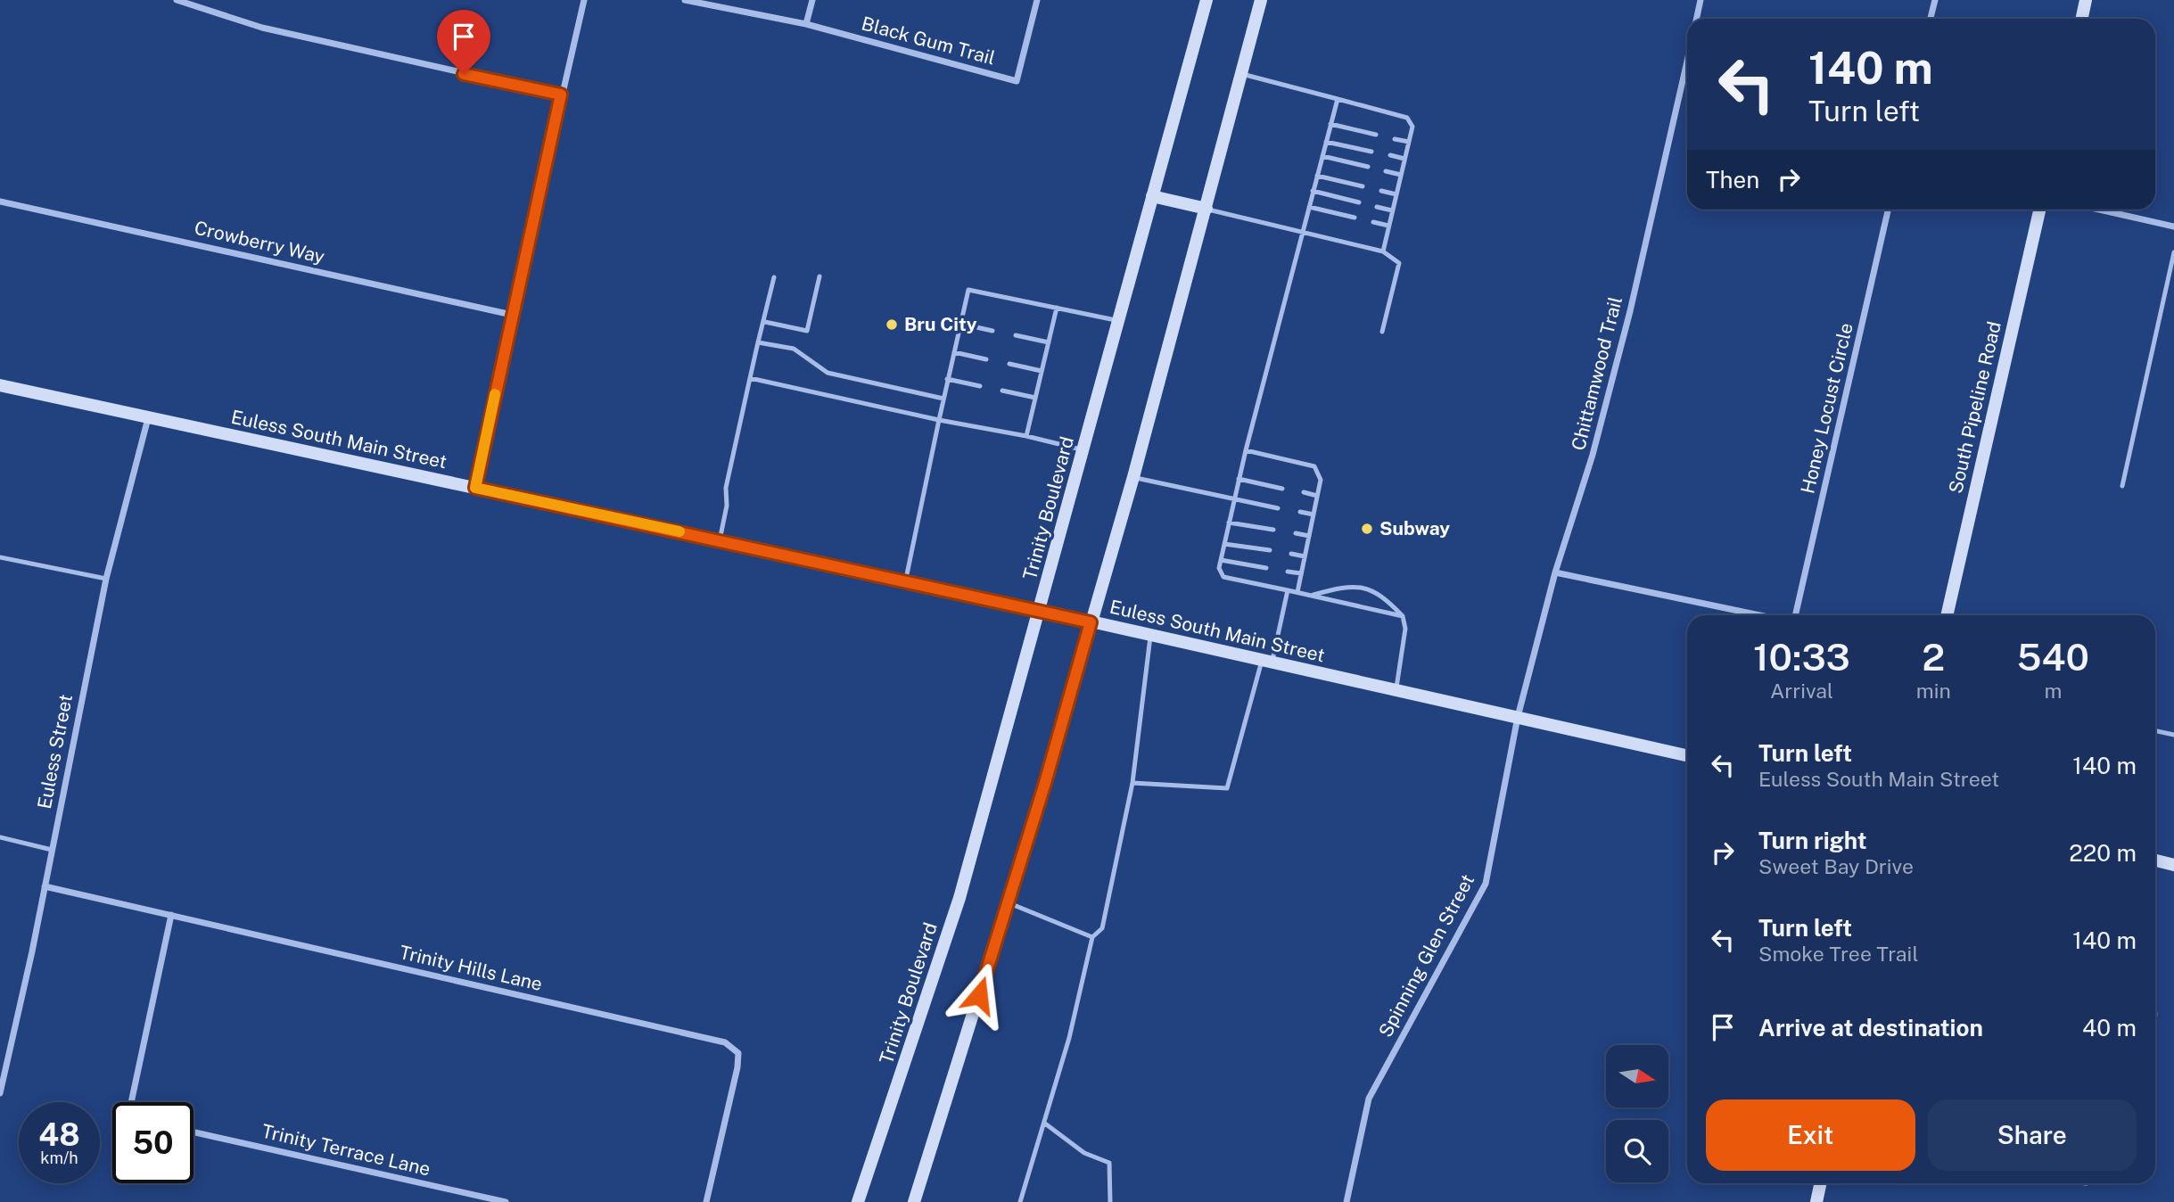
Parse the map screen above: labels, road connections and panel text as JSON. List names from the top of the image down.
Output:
{
  "streets": {
    "main road": ["South Pipeline Road", "Euless South Main Street", "Trinity Boulevard"],
    "street": [
      "Black Gum Trail",
      "Crowberry Way",
      "Chittamwood Trail",
      "Honey Locust Circle",
      "Euless Street",
      "Spinning Glen Street",
      "Trinity Hills Lane",
      "Trinity Terrace Lane"
    ]
  },
  "crossings": [
    ["Chittamwood Trail", "Euless South Main Street"],
    ["Chittamwood Trail", "Spinning Glen Street"],
    ["Euless South Main Street", "Trinity Boulevard"],
    ["Euless South Main Street", "Euless Street"],
    ["Euless South Main Street", "Spinning Glen Street"],
    ["Euless Street", "Trinity Hills Lane"]
  ],
  "places": ["Bru City", "Subway"],
  "north": "right",
  "page": {
    "turn": ["140 m", "Turn left"],
    "then": "Then",
    "eta": [
      "10:33",
      "Arrival",
      "2",
      "min",
      "540",
      "m"
    ],
    "list": [
      {
        "name": "Turn left",
        "note": "Euless South Main Street",
        "value": "140 m"
      },
      {
        "name": "Turn right",
        "note": "Sweet Bay Drive",
        "value": "220 m"
      },
      {
        "name": "Turn left",
        "note": "Smoke Tree Trail",
        "value": "140 m"
      },
      {
        "name": "Arrive at destination",
        "value": "40 m"
      }
    ],
    "buttons": ["Exit", "Share"],
    "speed": "48 km/h",
    "limit": "50"
  }
}
